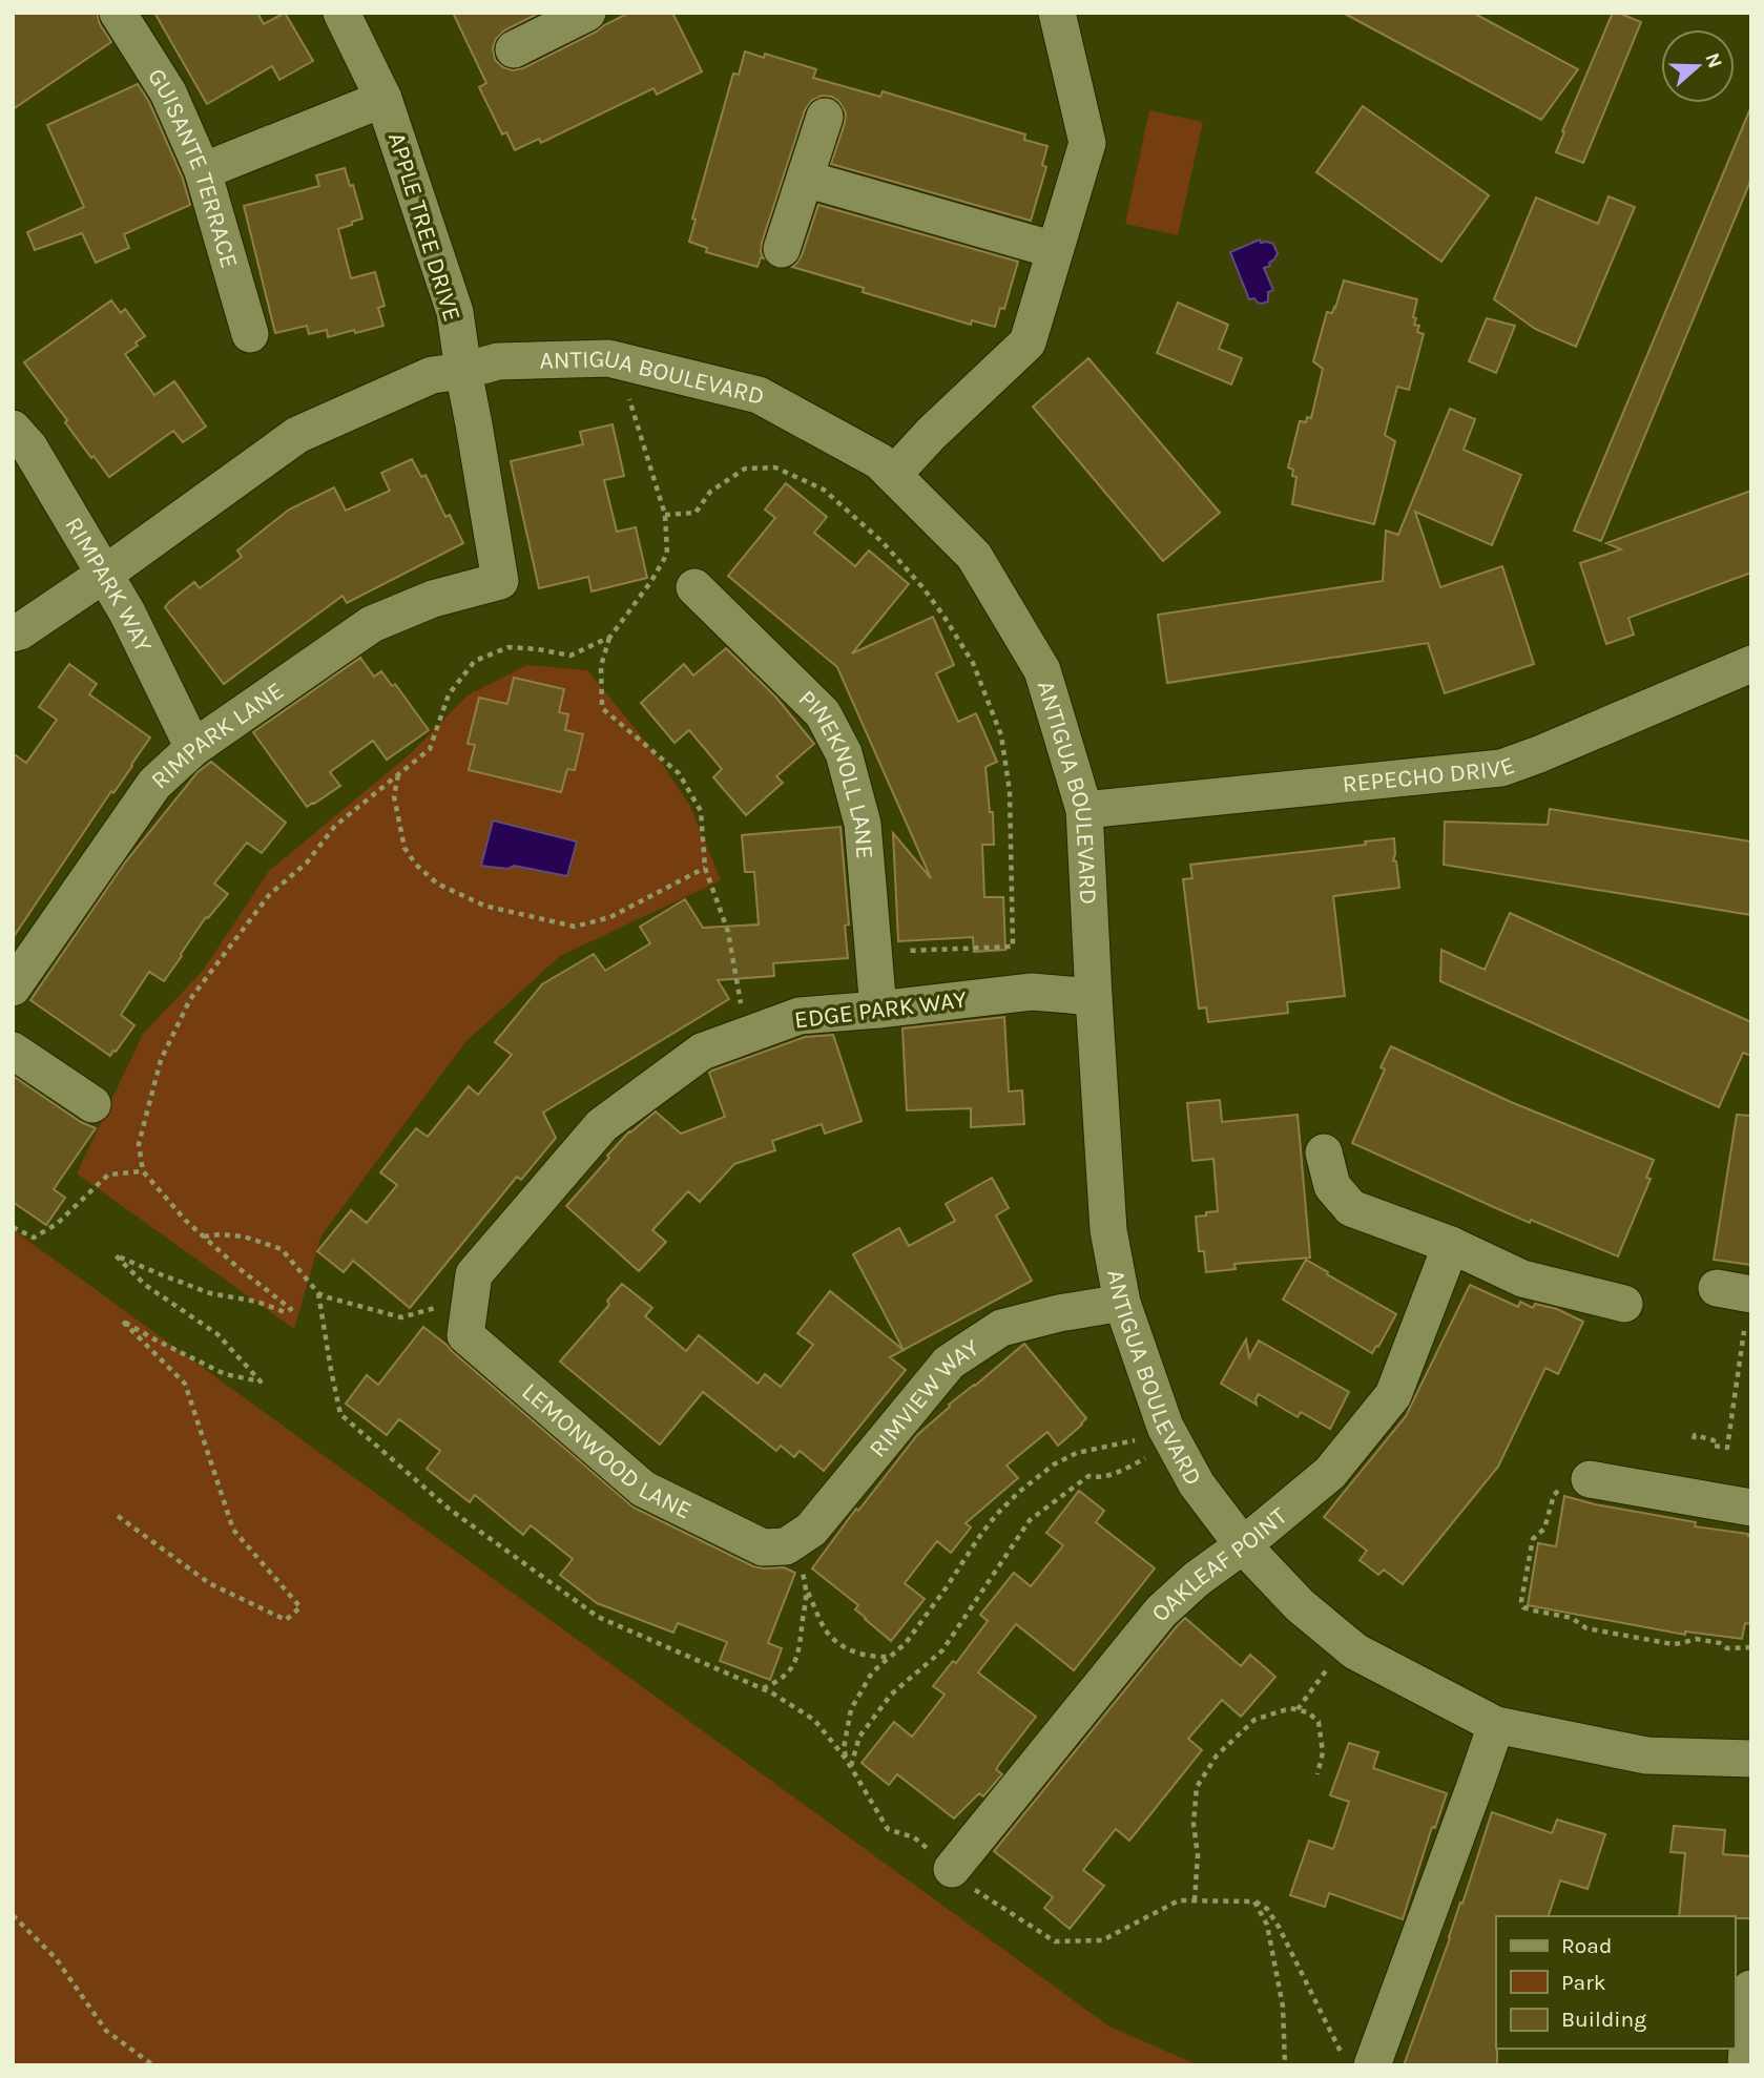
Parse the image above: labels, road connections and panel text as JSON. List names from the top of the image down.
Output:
{
  "streets": {
    "street": [
      "GUISANTE TERRACE",
      "APPLE TREE DRIVE",
      "ANTIGUA BOULEVARD",
      "RIMPARK WAY",
      "RIMPARK LANE",
      "REPECHO DRIVE",
      "PINEKNOLL LANE",
      "EDGE PARK WAY",
      "RIMVIEW WAY",
      "LEMONWOOD LANE",
      "OAKLEAF POINT"
    ]
  },
  "crossings": [
    ["APPLE TREE DRIVE", "ANTIGUA BOULEVARD"],
    ["APPLE TREE DRIVE", "RIMPARK LANE"],
    ["ANTIGUA BOULEVARD", "RIMPARK WAY"],
    ["ANTIGUA BOULEVARD", "REPECHO DRIVE"],
    ["ANTIGUA BOULEVARD", "EDGE PARK WAY"],
    ["ANTIGUA BOULEVARD", "RIMVIEW WAY"],
    ["ANTIGUA BOULEVARD", "OAKLEAF POINT"],
    ["RIMPARK WAY", "RIMPARK LANE"],
    ["PINEKNOLL LANE", "EDGE PARK WAY"],
    ["EDGE PARK WAY", "LEMONWOOD LANE"],
    ["RIMVIEW WAY", "LEMONWOOD LANE"]
  ],
  "legend": ["Road", "Park", "Building"],
  "north": "right"
}
